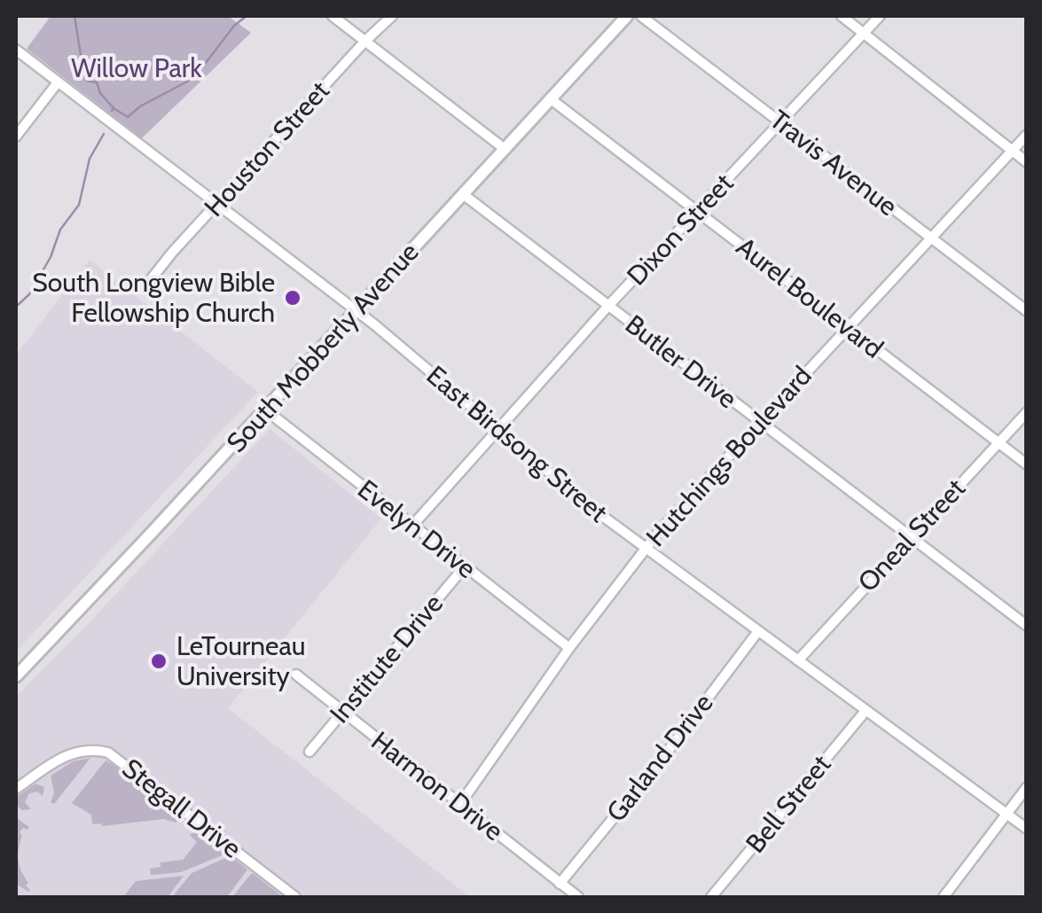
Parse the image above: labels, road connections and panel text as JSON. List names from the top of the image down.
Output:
{
  "streets": {
    "main road": ["South Mobberly Avenue"],
    "street": [
      "Houston Street",
      "Travis Avenue",
      "Dixon Street",
      "Aurel Boulevard",
      "Butler Drive",
      "East Birdsong Street",
      "Hutchings Boulevard",
      "Evelyn Drive",
      "Oneal Street",
      "Institute Drive",
      "Garland Drive",
      "Harmon Drive",
      "Bell Street",
      "Stegall Drive"
    ]
  },
  "crossings": [
    ["Houston Street", "East Birdsong Street"],
    ["Travis Avenue", "Dixon Street"],
    ["Travis Avenue", "Hutchings Boulevard"],
    ["Dixon Street", "Aurel Boulevard"],
    ["Dixon Street", "Butler Drive"],
    ["Dixon Street", "East Birdsong Street"],
    ["Dixon Street", "Evelyn Drive"],
    ["Aurel Boulevard", "South Mobberly Avenue"],
    ["Aurel Boulevard", "Hutchings Boulevard"],
    ["Aurel Boulevard", "Oneal Street"],
    ["South Mobberly Avenue", "Butler Drive"],
    ["South Mobberly Avenue", "East Birdsong Street"],
    ["South Mobberly Avenue", "Evelyn Drive"],
    ["Butler Drive", "Hutchings Boulevard"],
    ["Butler Drive", "Oneal Street"],
    ["East Birdsong Street", "Hutchings Boulevard"],
    ["East Birdsong Street", "Oneal Street"],
    ["East Birdsong Street", "Garland Drive"],
    ["East Birdsong Street", "Bell Street"],
    ["Hutchings Boulevard", "Evelyn Drive"],
    ["Hutchings Boulevard", "Harmon Drive"],
    ["Evelyn Drive", "Institute Drive"],
    ["Institute Drive", "Harmon Drive"],
    ["Garland Drive", "Harmon Drive"]
  ],
  "parks": ["Willow Park"],
  "places": ["South Longview Bible Fellowship Church", "LeTourneau University"]
}
